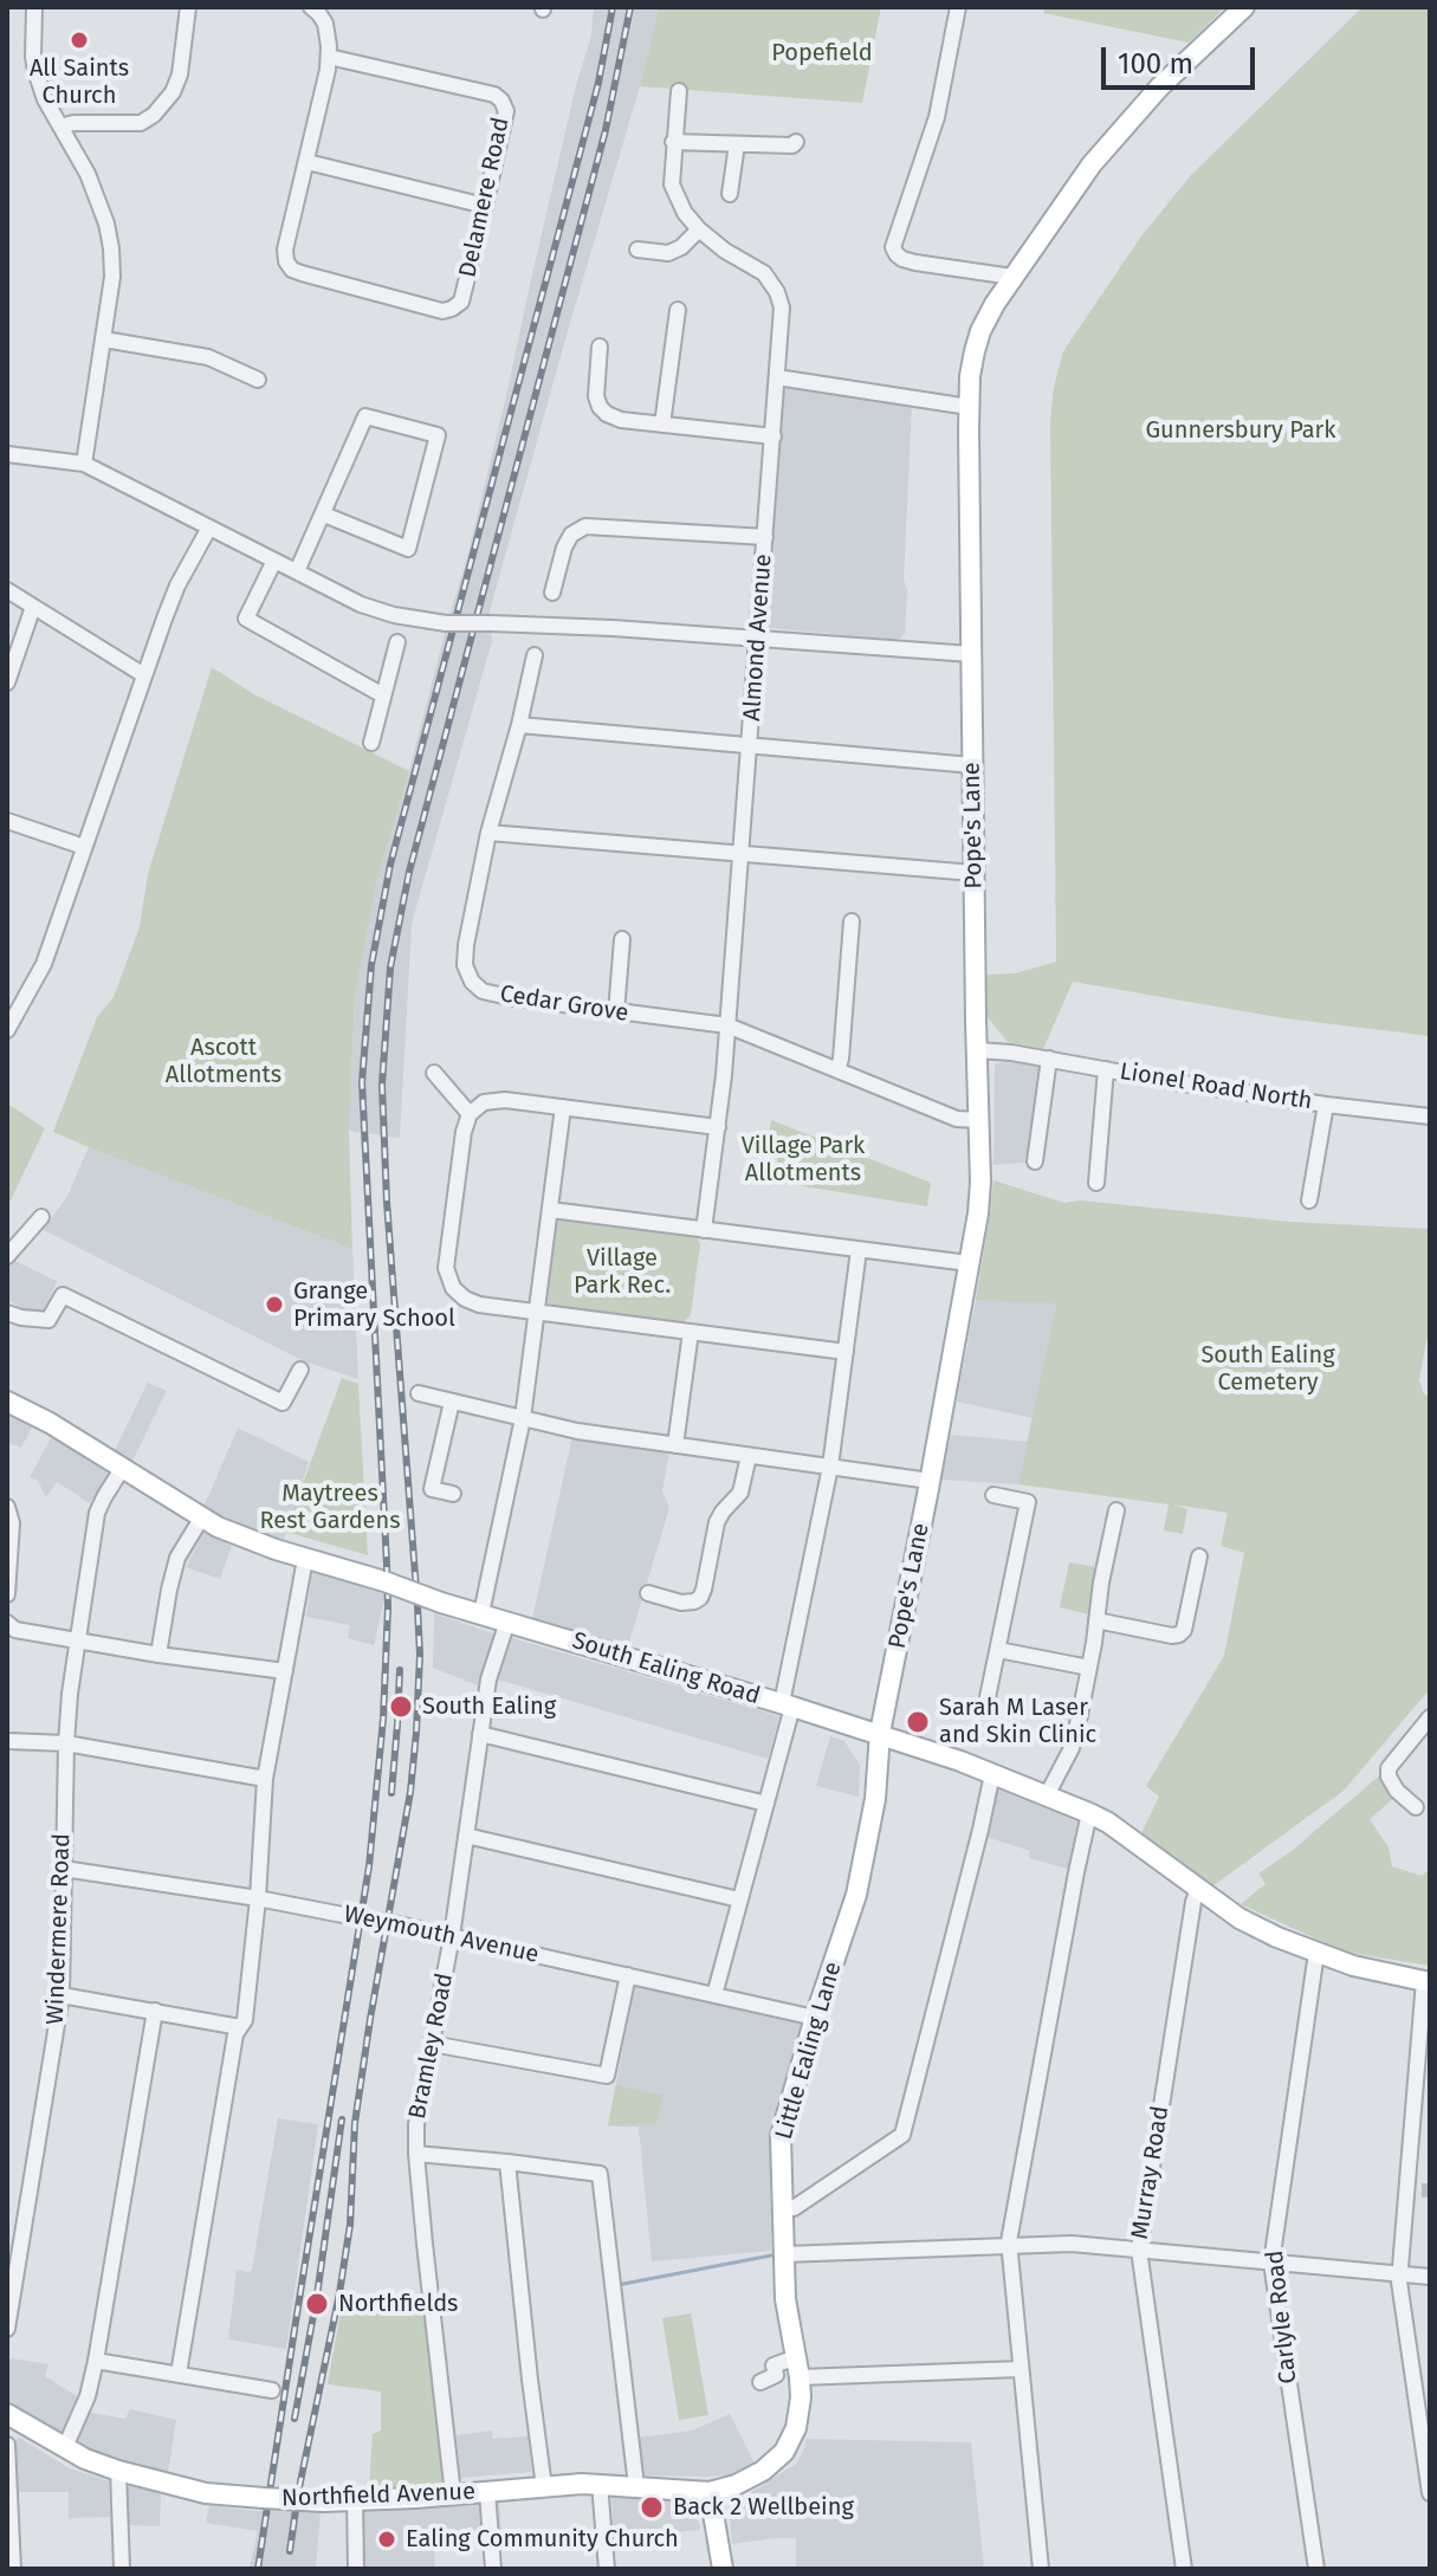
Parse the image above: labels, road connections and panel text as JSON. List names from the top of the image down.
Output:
{
  "streets": {
    "main road": [
      "Pope's Lane",
      "South Ealing Road",
      "Little Ealing Lane",
      "Northfield Avenue"
    ],
    "street": [
      "Delamere Road",
      "Almond Avenue",
      "Cedar Grove",
      "Lionel Road North",
      "Windermere Road",
      "Weymouth Avenue",
      "Bramley Road",
      "Murray Road",
      "Carlyle Road"
    ]
  },
  "crossings": [
    ["Almond Avenue", "Cedar Grove"],
    ["Pope's Lane", "Cedar Grove"],
    ["Pope's Lane", "Lionel Road North"],
    ["Pope's Lane", "South Ealing Road"],
    ["Pope's Lane", "Little Ealing Lane"],
    ["South Ealing Road", "Windermere Road"],
    ["South Ealing Road", "Bramley Road"],
    ["South Ealing Road", "Little Ealing Lane"],
    ["South Ealing Road", "Murray Road"],
    ["South Ealing Road", "Carlyle Road"],
    ["Windermere Road", "Weymouth Avenue"],
    ["Weymouth Avenue", "Bramley Road"],
    ["Weymouth Avenue", "Little Ealing Lane"],
    ["Bramley Road", "Northfield Avenue"],
    ["Little Ealing Lane", "Northfield Avenue"]
  ],
  "parks": [
    "Popefield",
    "Gunnersbury Park",
    "Ascott Allotments",
    "Village Park Allotments",
    "Village Park Rec.",
    "South Ealing Cemetery",
    "Maytrees Rest Gardens"
  ],
  "places": [
    "All Saints Church",
    "Grange Primary School",
    "South Ealing",
    "Sarah M Laser and Skin Clinic",
    "Northfields",
    "Back 2 Wellbeing",
    "Ealing Community Church"
  ],
  "scale_bar": "100 m"
}
